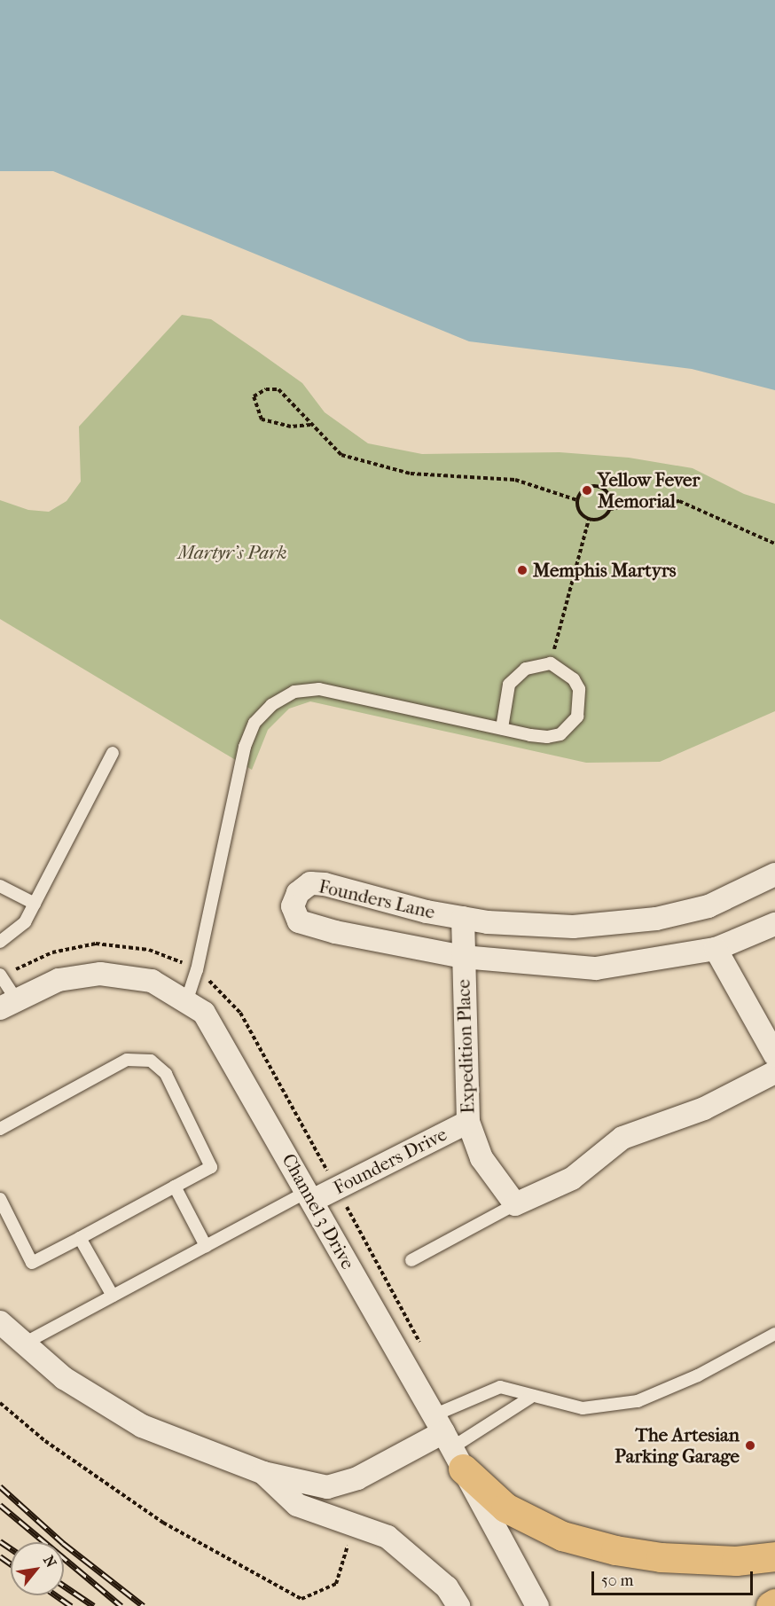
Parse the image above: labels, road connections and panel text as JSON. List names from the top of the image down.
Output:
{
  "streets": {
    "street": [
      "Founders Lane",
      "Expedition Place",
      "Founders Drive",
      "Channel 3 Drive"
    ]
  },
  "crossings": [
    ["Founders Lane", "Expedition Place"],
    ["Expedition Place", "Founders Drive"],
    ["Founders Drive", "Channel 3 Drive"]
  ],
  "parks": ["Martyr's Park"],
  "places": ["Yellow Fever Memorial", "Memphis Martyrs", "The Artesian Parking Garage"],
  "scale_bar": "50 m",
  "north": "top right"
}
